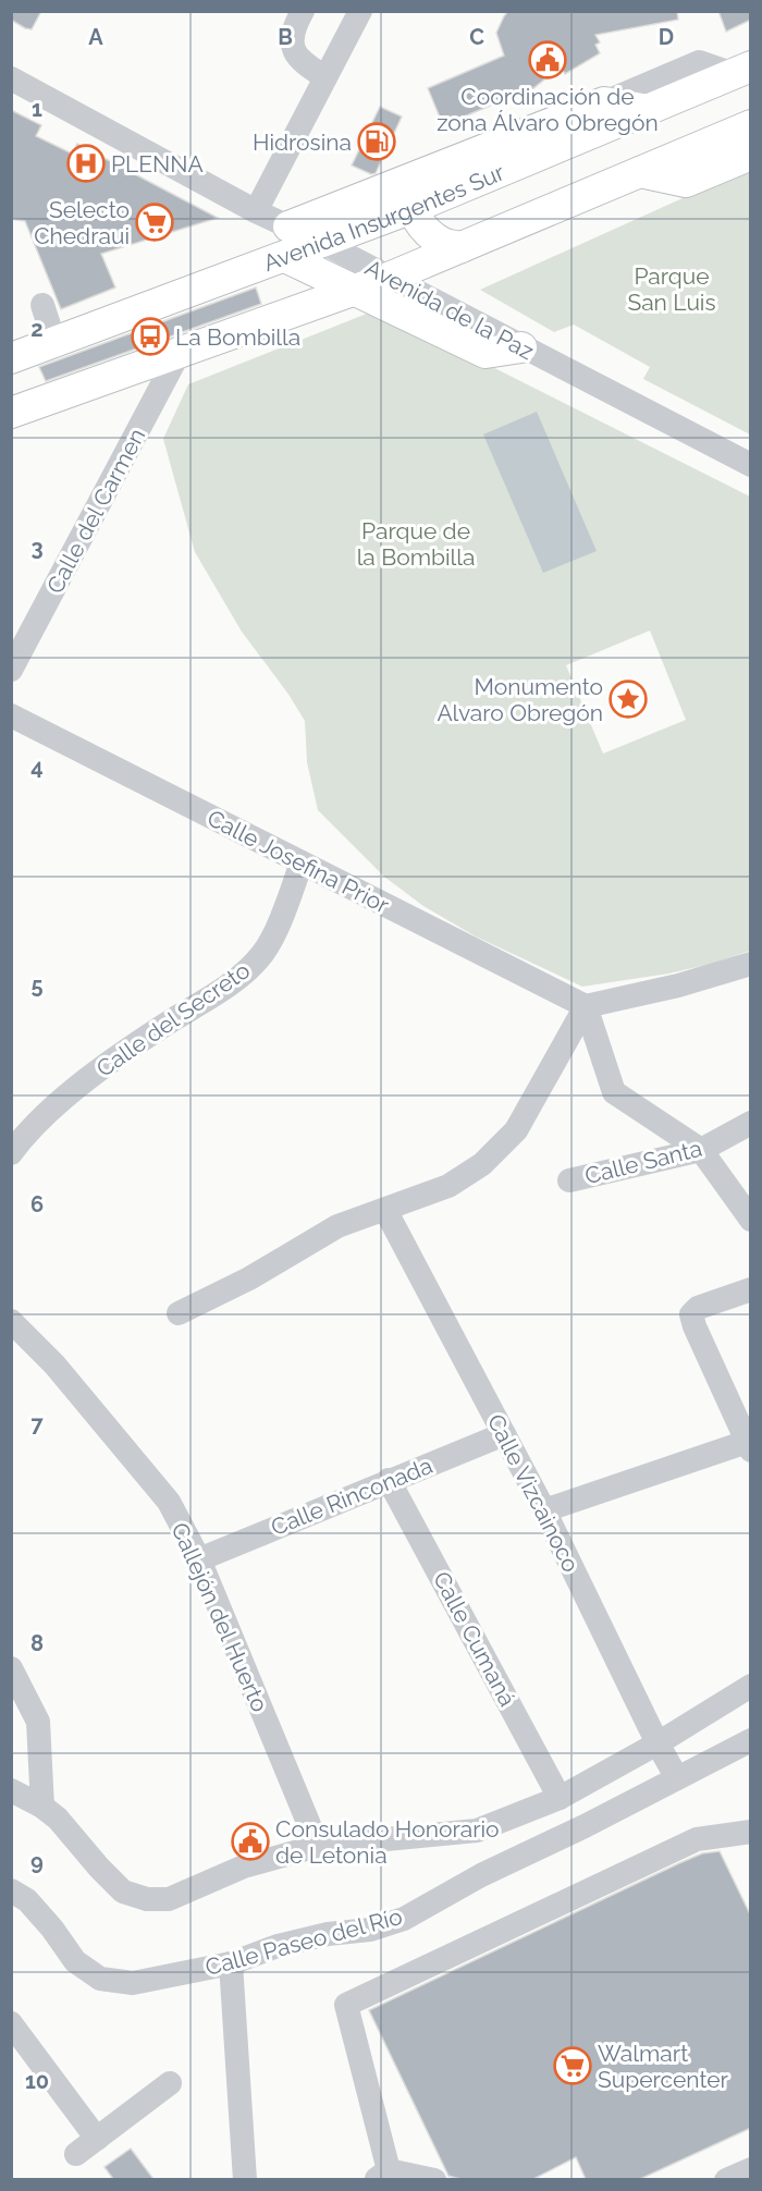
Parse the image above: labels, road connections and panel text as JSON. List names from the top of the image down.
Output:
{
  "streets": {
    "main road": ["Avenida Insurgentes Sur"],
    "street": [
      "Avenida de la Paz",
      "Calle del Carmen",
      "Calle Josefina Prior",
      "Calle del Secreto",
      "Calle Santa",
      "Calle Vizcainoco",
      "Calle Rinconada",
      "Callejón del Huerto",
      "Calle Cumaná",
      "Calle Paseo del Río"
    ]
  },
  "crossings": [
    ["Avenida Insurgentes Sur", "Avenida de la Paz"],
    ["Calle Josefina Prior", "Calle del Secreto"],
    ["Calle Vizcainoco", "Calle Rinconada"],
    ["Calle Vizcainoco", "Calle Paseo del Río"],
    ["Calle Rinconada", "Callejón del Huerto"],
    ["Calle Rinconada", "Calle Cumaná"]
  ],
  "parks": ["Parque San Luis", "Parque de la Bombilla"],
  "places": {
    "public building": ["Coordinación de zona Álvaro Obregón", "Consulado Honorario de Letonia"],
    "fuel station": ["Hidrosina"],
    "hospital": ["PLENNA"],
    "supermarket": ["Selecto Chedraui", "Walmart Supercenter"],
    "bus stop": ["La Bombilla"],
    "place": ["Monumento Alvaro Obregón"]
  },
  "grid": {
    "columns": [
      "A",
      "B",
      "C",
      "D"
    ],
    "rows": [
      "1",
      "2",
      "3",
      "4",
      "5",
      "6",
      "7",
      "8",
      "9",
      "10"
    ]
  }
}
